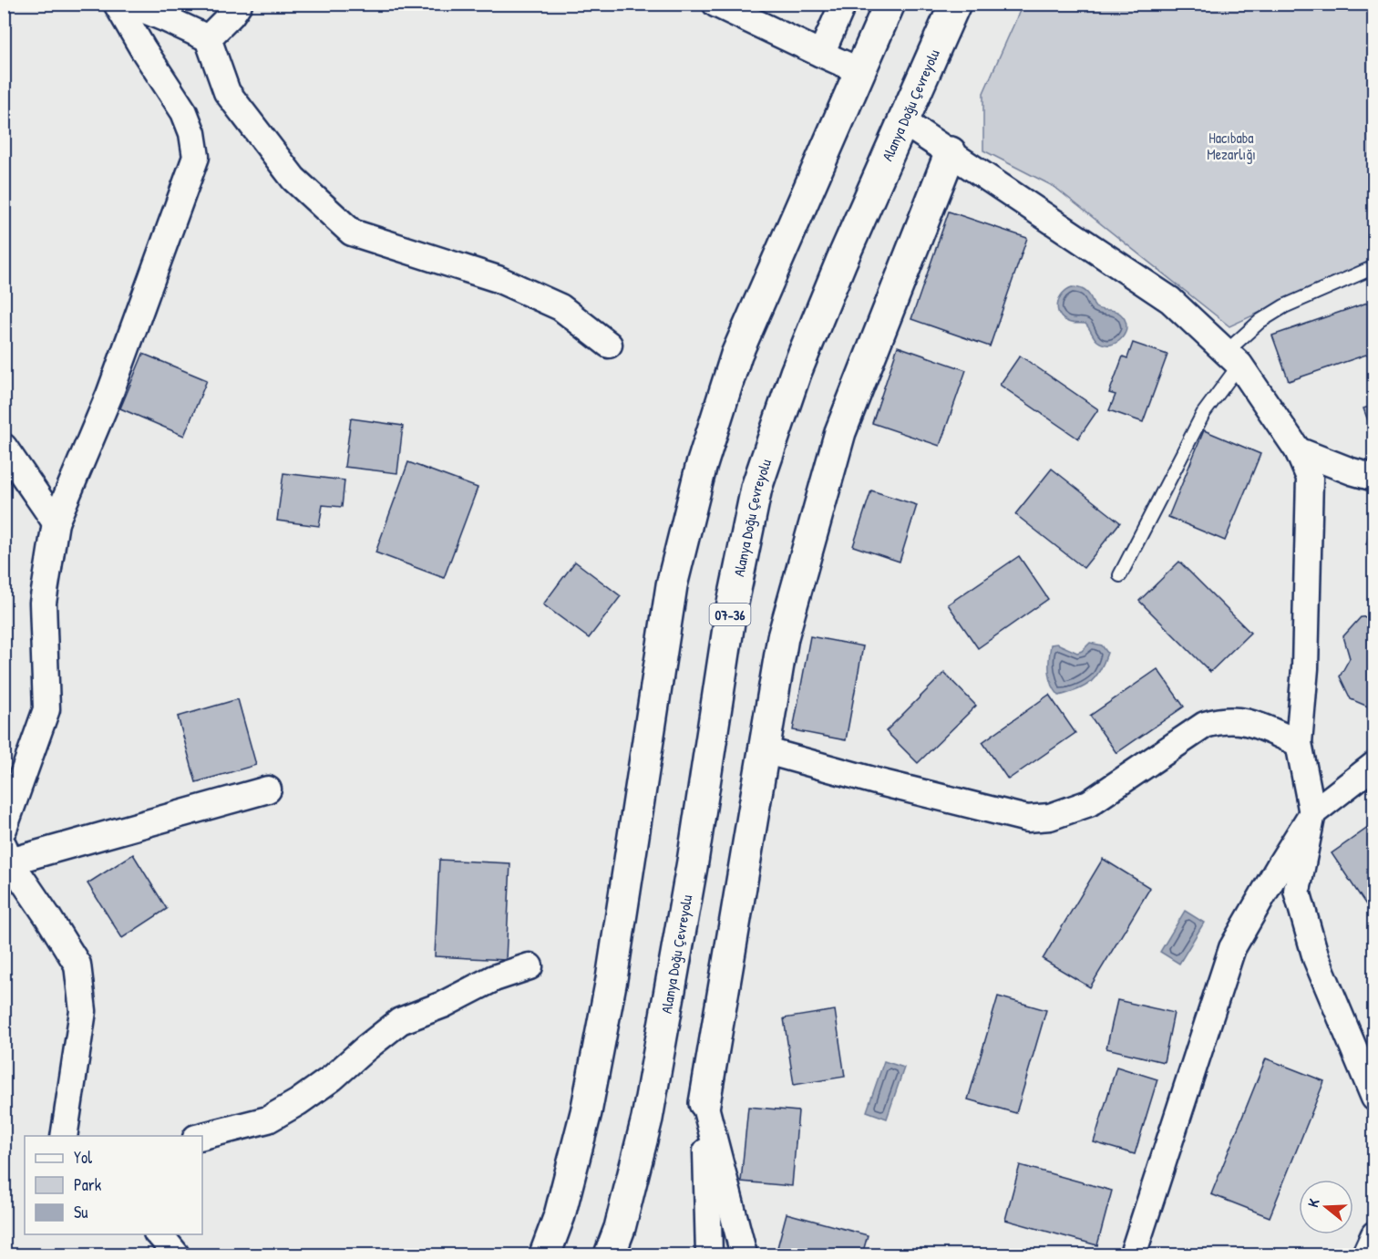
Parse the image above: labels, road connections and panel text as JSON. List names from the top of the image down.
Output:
{
  "streets": {
    "main road": ["Alanya Doğu Çevreyolu", "07-36"]
  },
  "parks": ["Hacıbaba Mezarlığı"],
  "legend": ["Yol", "Park", "Su"],
  "north": "left"
}
